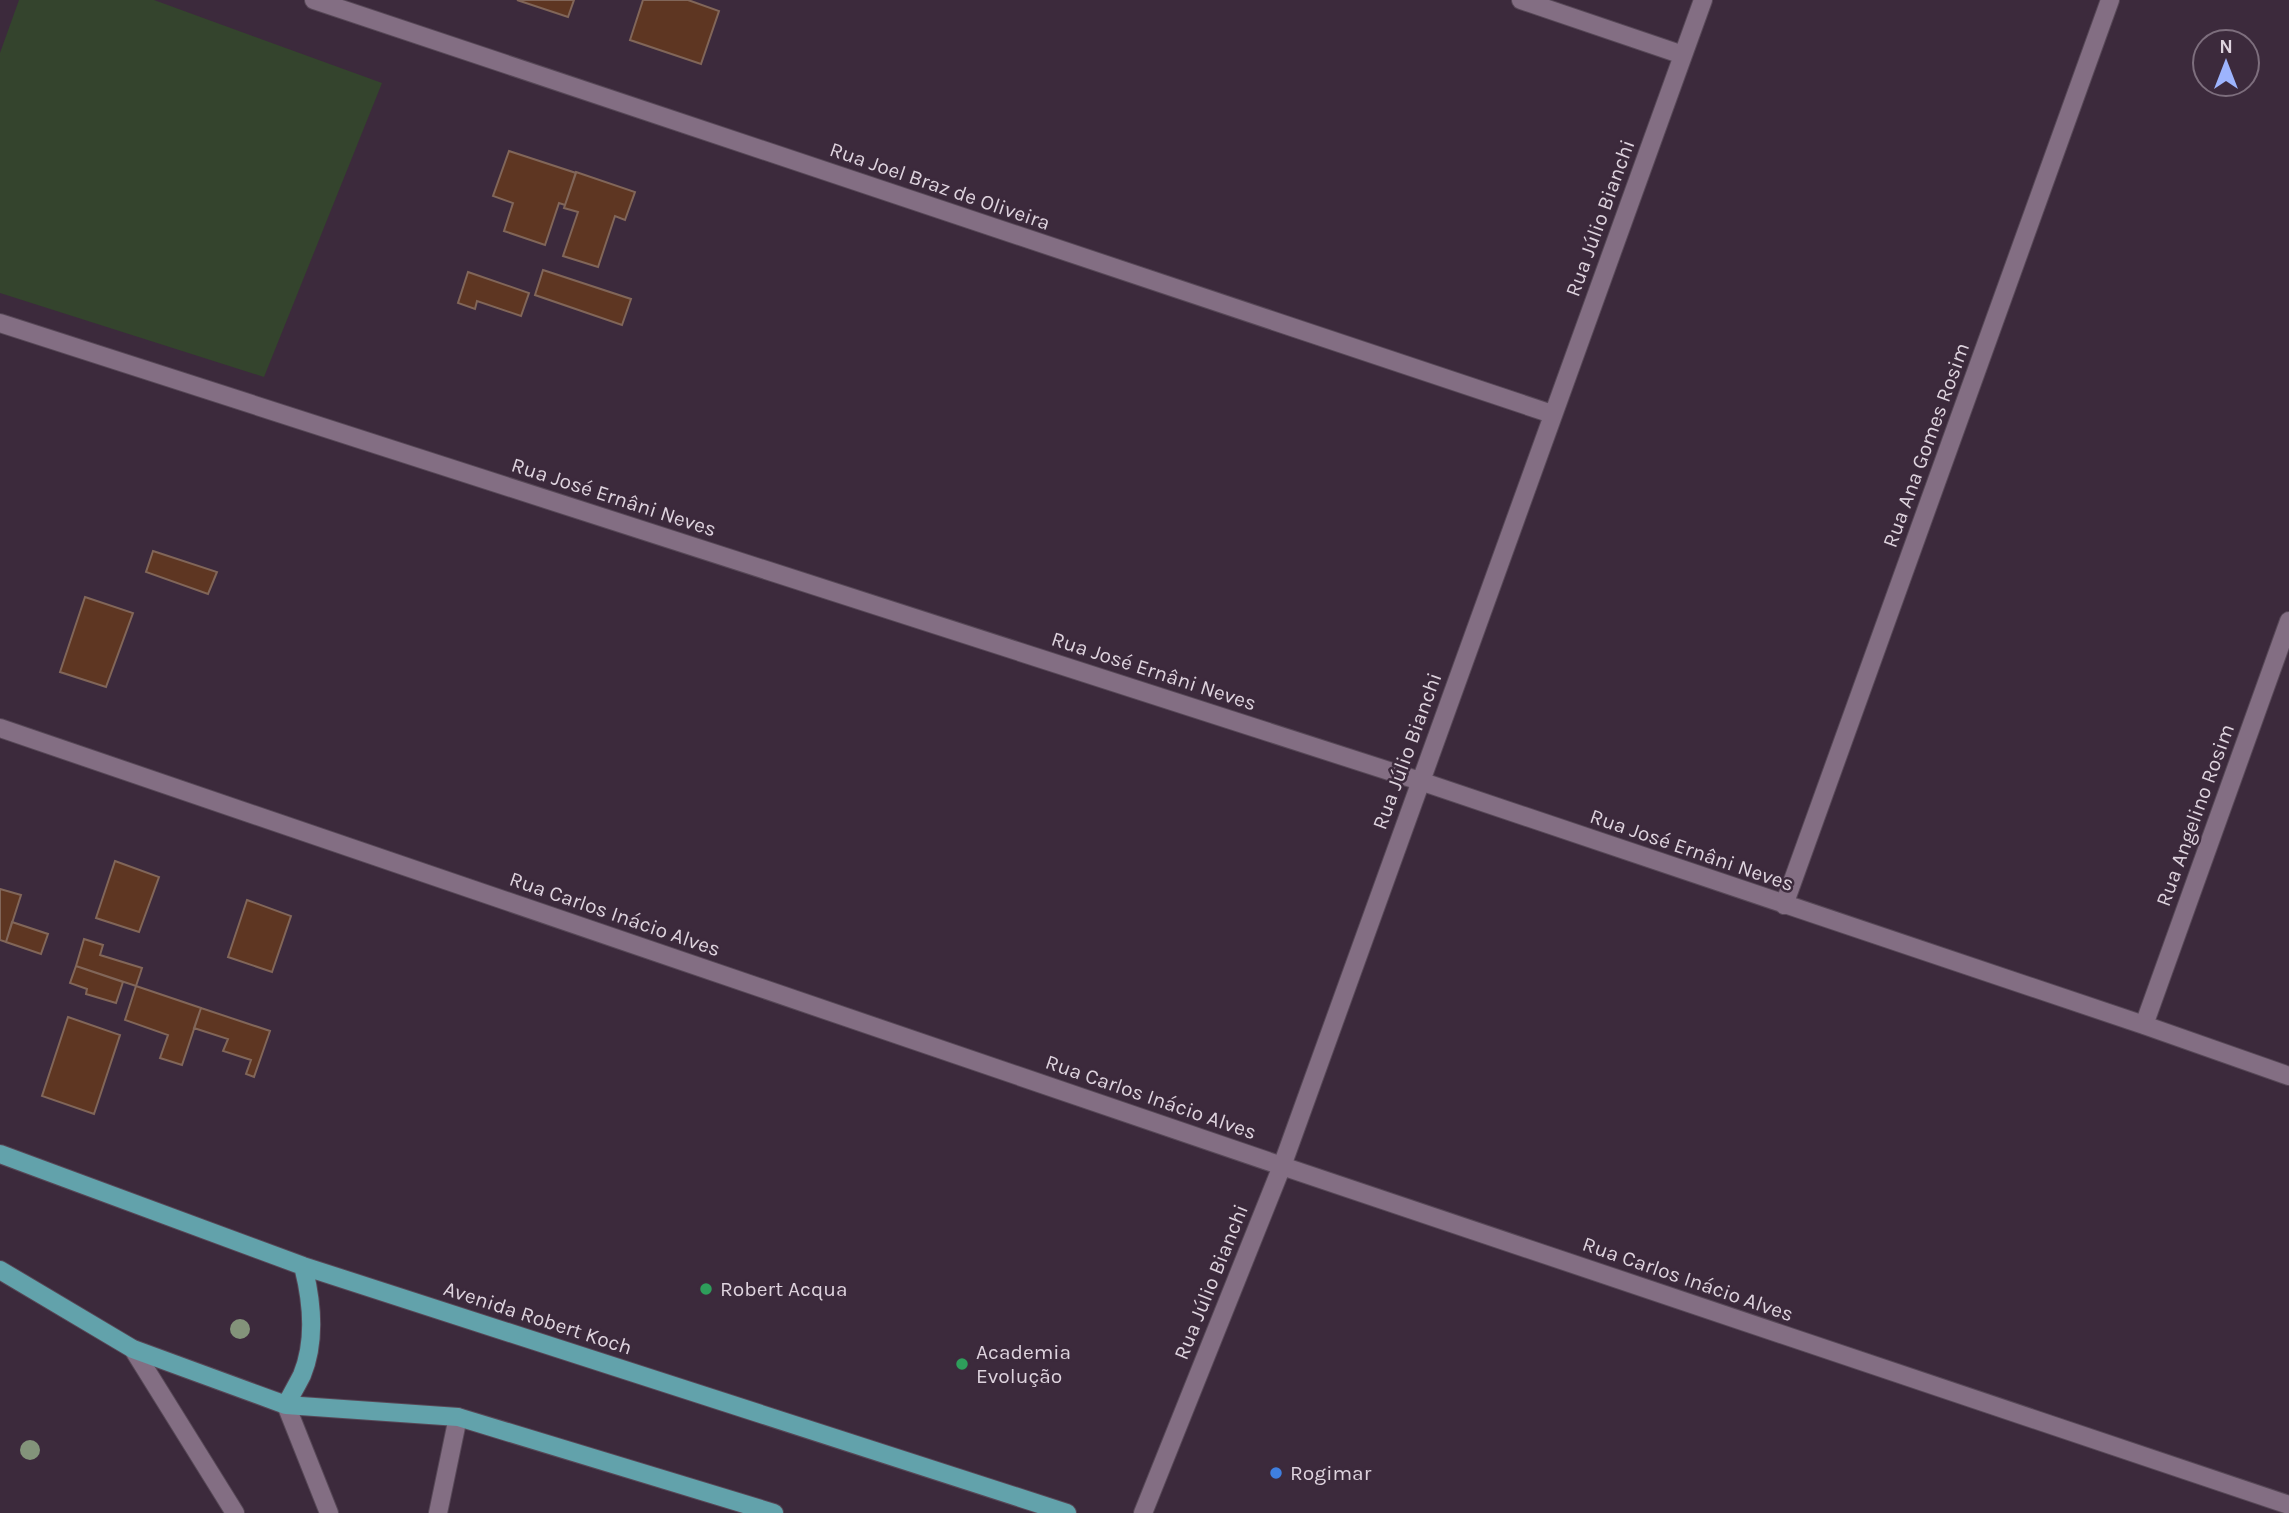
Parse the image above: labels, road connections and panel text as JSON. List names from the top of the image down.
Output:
{
  "streets": {
    "main road": ["Avenida Robert Koch"],
    "street": [
      "Rua Joel Braz de Oliveira",
      "Rua Júlio Bianchi",
      "Rua Ana Gomes Rosim",
      "Rua José Ernâni Neves",
      "Rua Angelino Rosim",
      "Rua Carlos Inácio Alves"
    ]
  },
  "crossings": [
    ["Rua Joel Braz de Oliveira", "Rua Júlio Bianchi"],
    ["Rua Júlio Bianchi", "Rua José Ernâni Neves"],
    ["Rua Júlio Bianchi", "Rua Carlos Inácio Alves"],
    ["Rua Ana Gomes Rosim", "Rua José Ernâni Neves"],
    ["Rua José Ernâni Neves", "Rua Angelino Rosim"]
  ],
  "places": ["Robert Acqua", "Academia Evolução", "Rogimar"],
  "north": "top"
}
